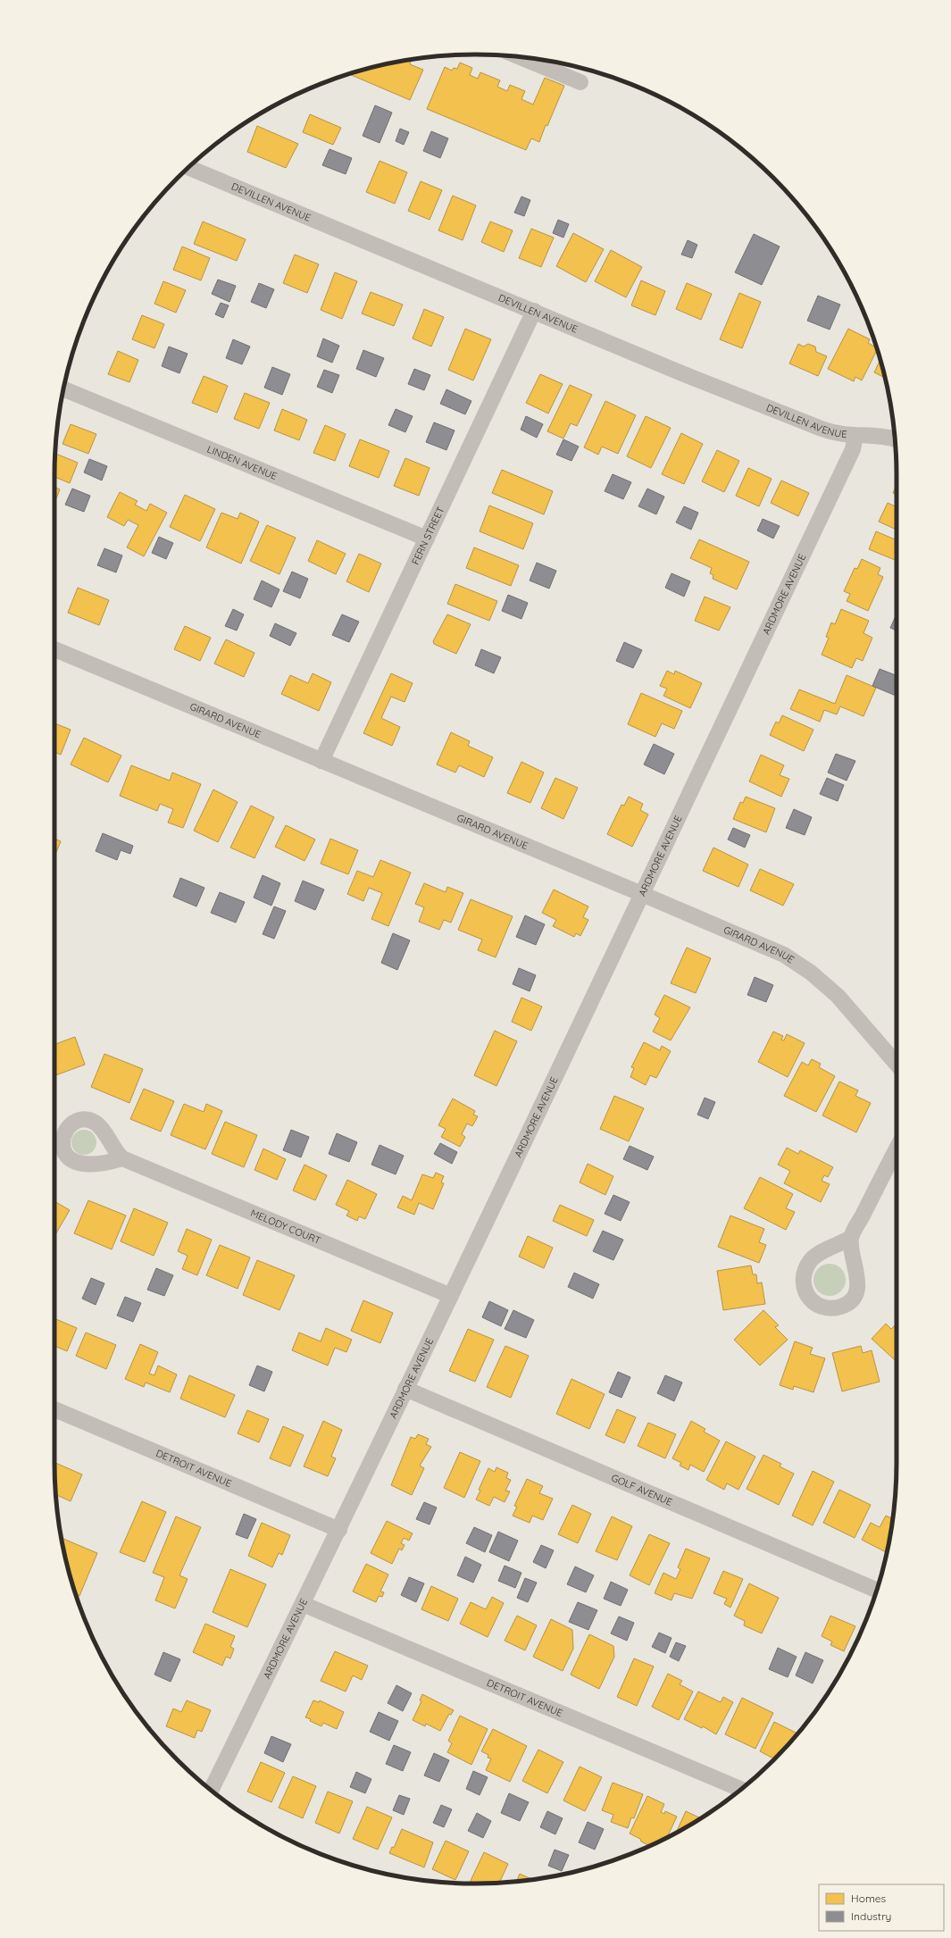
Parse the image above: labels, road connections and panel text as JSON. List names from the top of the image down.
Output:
{
  "streets": {
    "street": [
      "DEVILLEN AVENUE",
      "LINDEN AVENUE",
      "FERN STREET",
      "ARDMORE AVENUE",
      "GIRARD AVENUE",
      "MELODY COURT",
      "DETROIT AVENUE",
      "GOLF AVENUE"
    ]
  },
  "crossings": [
    ["DEVILLEN AVENUE", "FERN STREET"],
    ["DEVILLEN AVENUE", "ARDMORE AVENUE"],
    ["LINDEN AVENUE", "FERN STREET"],
    ["FERN STREET", "GIRARD AVENUE"],
    ["ARDMORE AVENUE", "GIRARD AVENUE"],
    ["ARDMORE AVENUE", "MELODY COURT"],
    ["ARDMORE AVENUE", "DETROIT AVENUE"],
    ["ARDMORE AVENUE", "GOLF AVENUE"]
  ],
  "legend": ["Homes", "Industry"]
}
